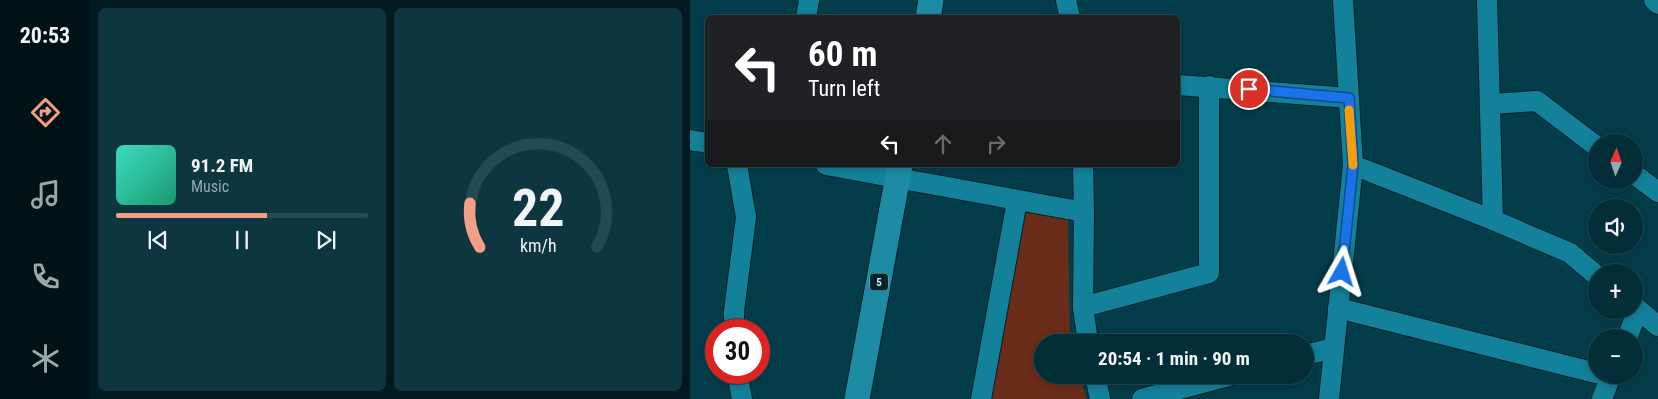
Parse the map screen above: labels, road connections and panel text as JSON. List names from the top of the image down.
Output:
{
  "streets": {
    "main road": ["5"]
  },
  "north": "top",
  "page": {
    "tabs": "20:53",
    "turn": ["60 m", "Turn left"],
    "map_buttons": ["+", "−"],
    "song": ["91.2 FM", "Music"],
    "limit": "30",
    "trip": "20:54 · 1 min · 90 m",
    "gauge": ["22", "km/h"]
  }
}
